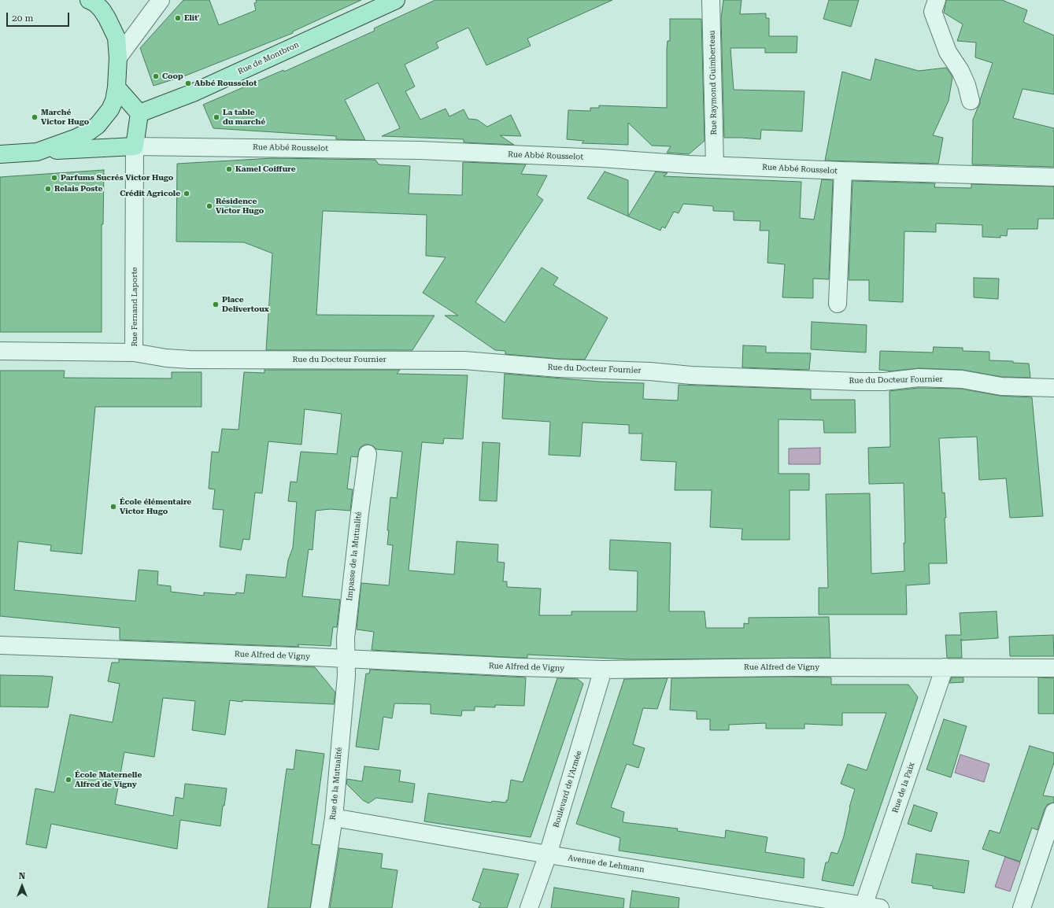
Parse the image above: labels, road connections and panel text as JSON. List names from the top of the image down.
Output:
{
  "streets": {
    "main road": ["Rue de Montbron", "Rue Abbé Rousselot"],
    "street": [
      "Rue Raymond Guimberteau",
      "Rue Fernand Laporte",
      "Rue du Docteur Fournier",
      "Impasse de la Mutualité",
      "Rue Alfred de Vigny",
      "Rue de la Mutualité",
      "Rue de la Paix",
      "Boulevard de l'Armée",
      "Avenue de Lehmann"
    ]
  },
  "crossings": [
    ["Rue Raymond Guimberteau", "Rue Abbé Rousselot"],
    ["Rue Abbé Rousselot", "Rue Fernand Laporte"],
    ["Rue Fernand Laporte", "Rue du Docteur Fournier"],
    ["Impasse de la Mutualité", "Rue Alfred de Vigny"],
    ["Impasse de la Mutualité", "Rue de la Mutualité"],
    ["Rue Alfred de Vigny", "Rue de la Mutualité"],
    ["Rue Alfred de Vigny", "Rue de la Paix"],
    ["Rue Alfred de Vigny", "Boulevard de l'Armée"],
    ["Rue de la Mutualité", "Avenue de Lehmann"],
    ["Rue de la Paix", "Avenue de Lehmann"],
    ["Boulevard de l'Armée", "Avenue de Lehmann"]
  ],
  "places": [
    "Elit'",
    "Coop",
    "Abbé Rousselot",
    "Marché Victor Hugo",
    "La table du marché",
    "Kamel Coiffure",
    "Parfums Sucrés Victor Hugo",
    "Relais Poste",
    "Crédit Agricole",
    "Résidence Victor Hugo",
    "Place Delivertoux",
    "École élémentaire Victor Hugo",
    "École Maternelle Alfred de Vigny"
  ],
  "scale_bar": "20 m",
  "north": "top"
}
